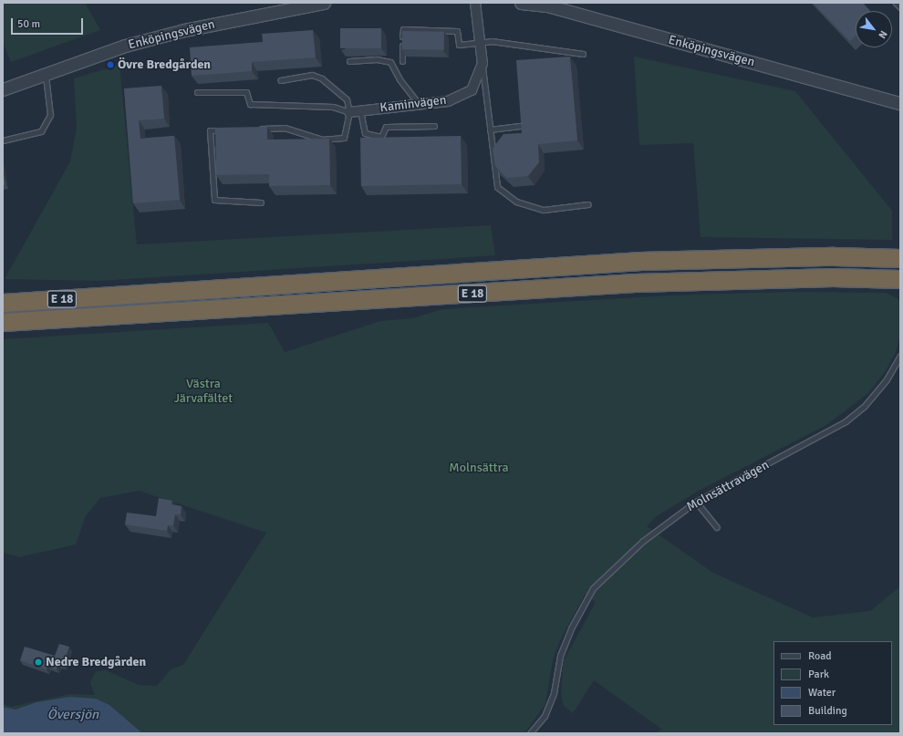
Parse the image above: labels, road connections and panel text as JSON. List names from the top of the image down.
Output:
{
  "streets": {
    "highway": ["E 18"],
    "street": ["Enköpingsvägen", "Kaminvägen"],
    "lane": ["Molnsättravägen"]
  },
  "water": ["Översjön"],
  "parks": ["Västra Järvafältet", "Molnsättra"],
  "places": ["Övre Bredgården", "Nedre Bredgården"],
  "legend": [
    "Road",
    "Park",
    "Water",
    "Building"
  ],
  "scale_bar": "50 m",
  "north": "bottom right"
}
